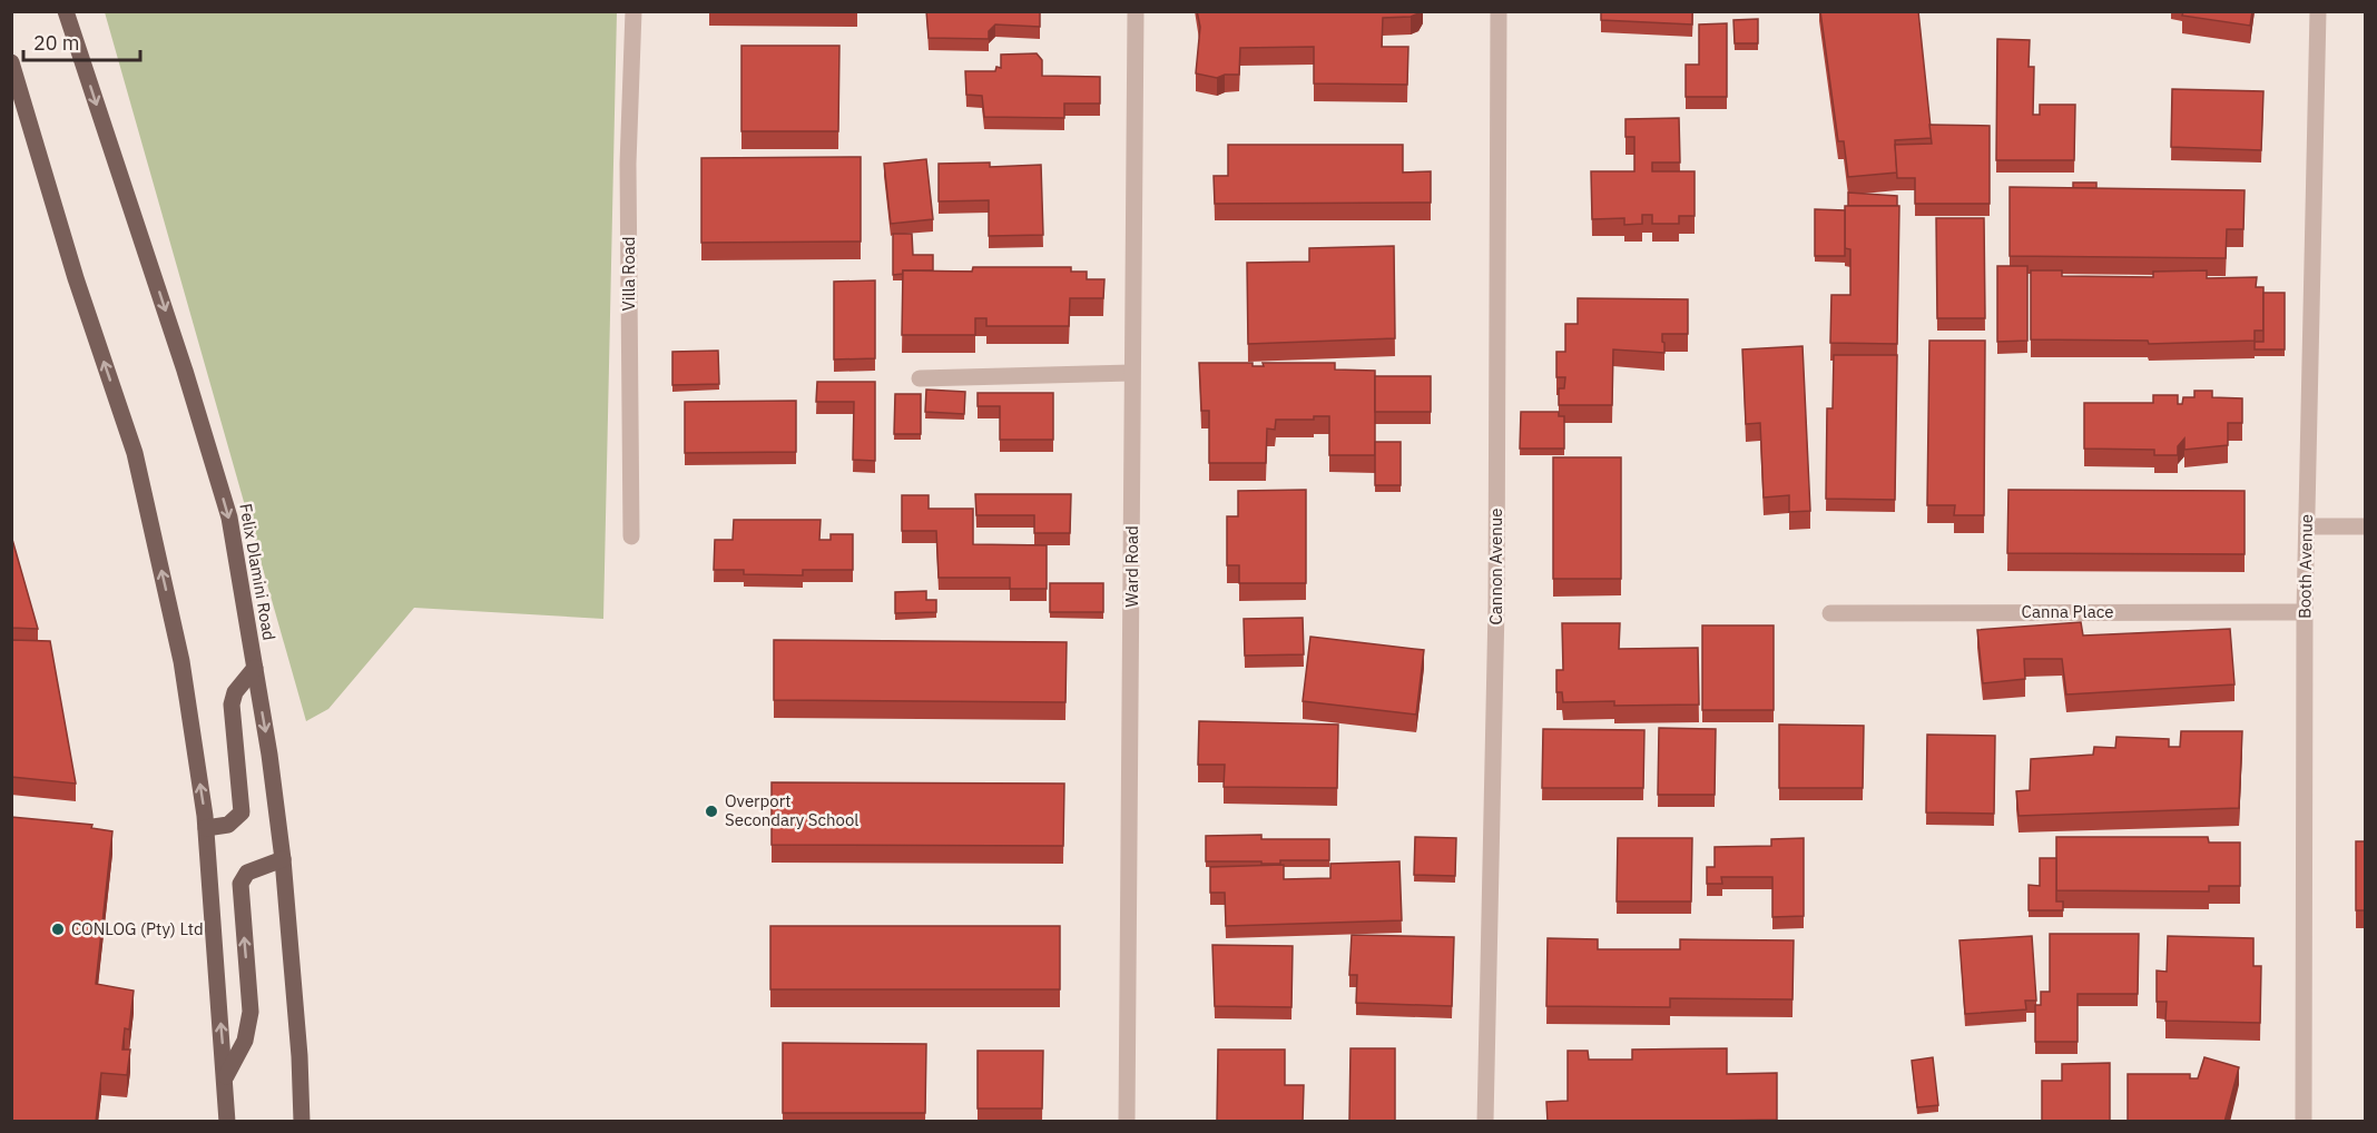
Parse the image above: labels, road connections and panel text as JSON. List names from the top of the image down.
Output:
{
  "streets": {
    "main road": ["Felix Dlamini Road"],
    "street": [
      "Villa Road",
      "Ward Road",
      "Cannon Avenue",
      "Booth Avenue",
      "Canna Place"
    ]
  },
  "crossings": [
    ["Booth Avenue", "Canna Place"]
  ],
  "places": ["Overport Secondary School", "CONLOG (Pty) Ltd"],
  "scale_bar": "20 m"
}
